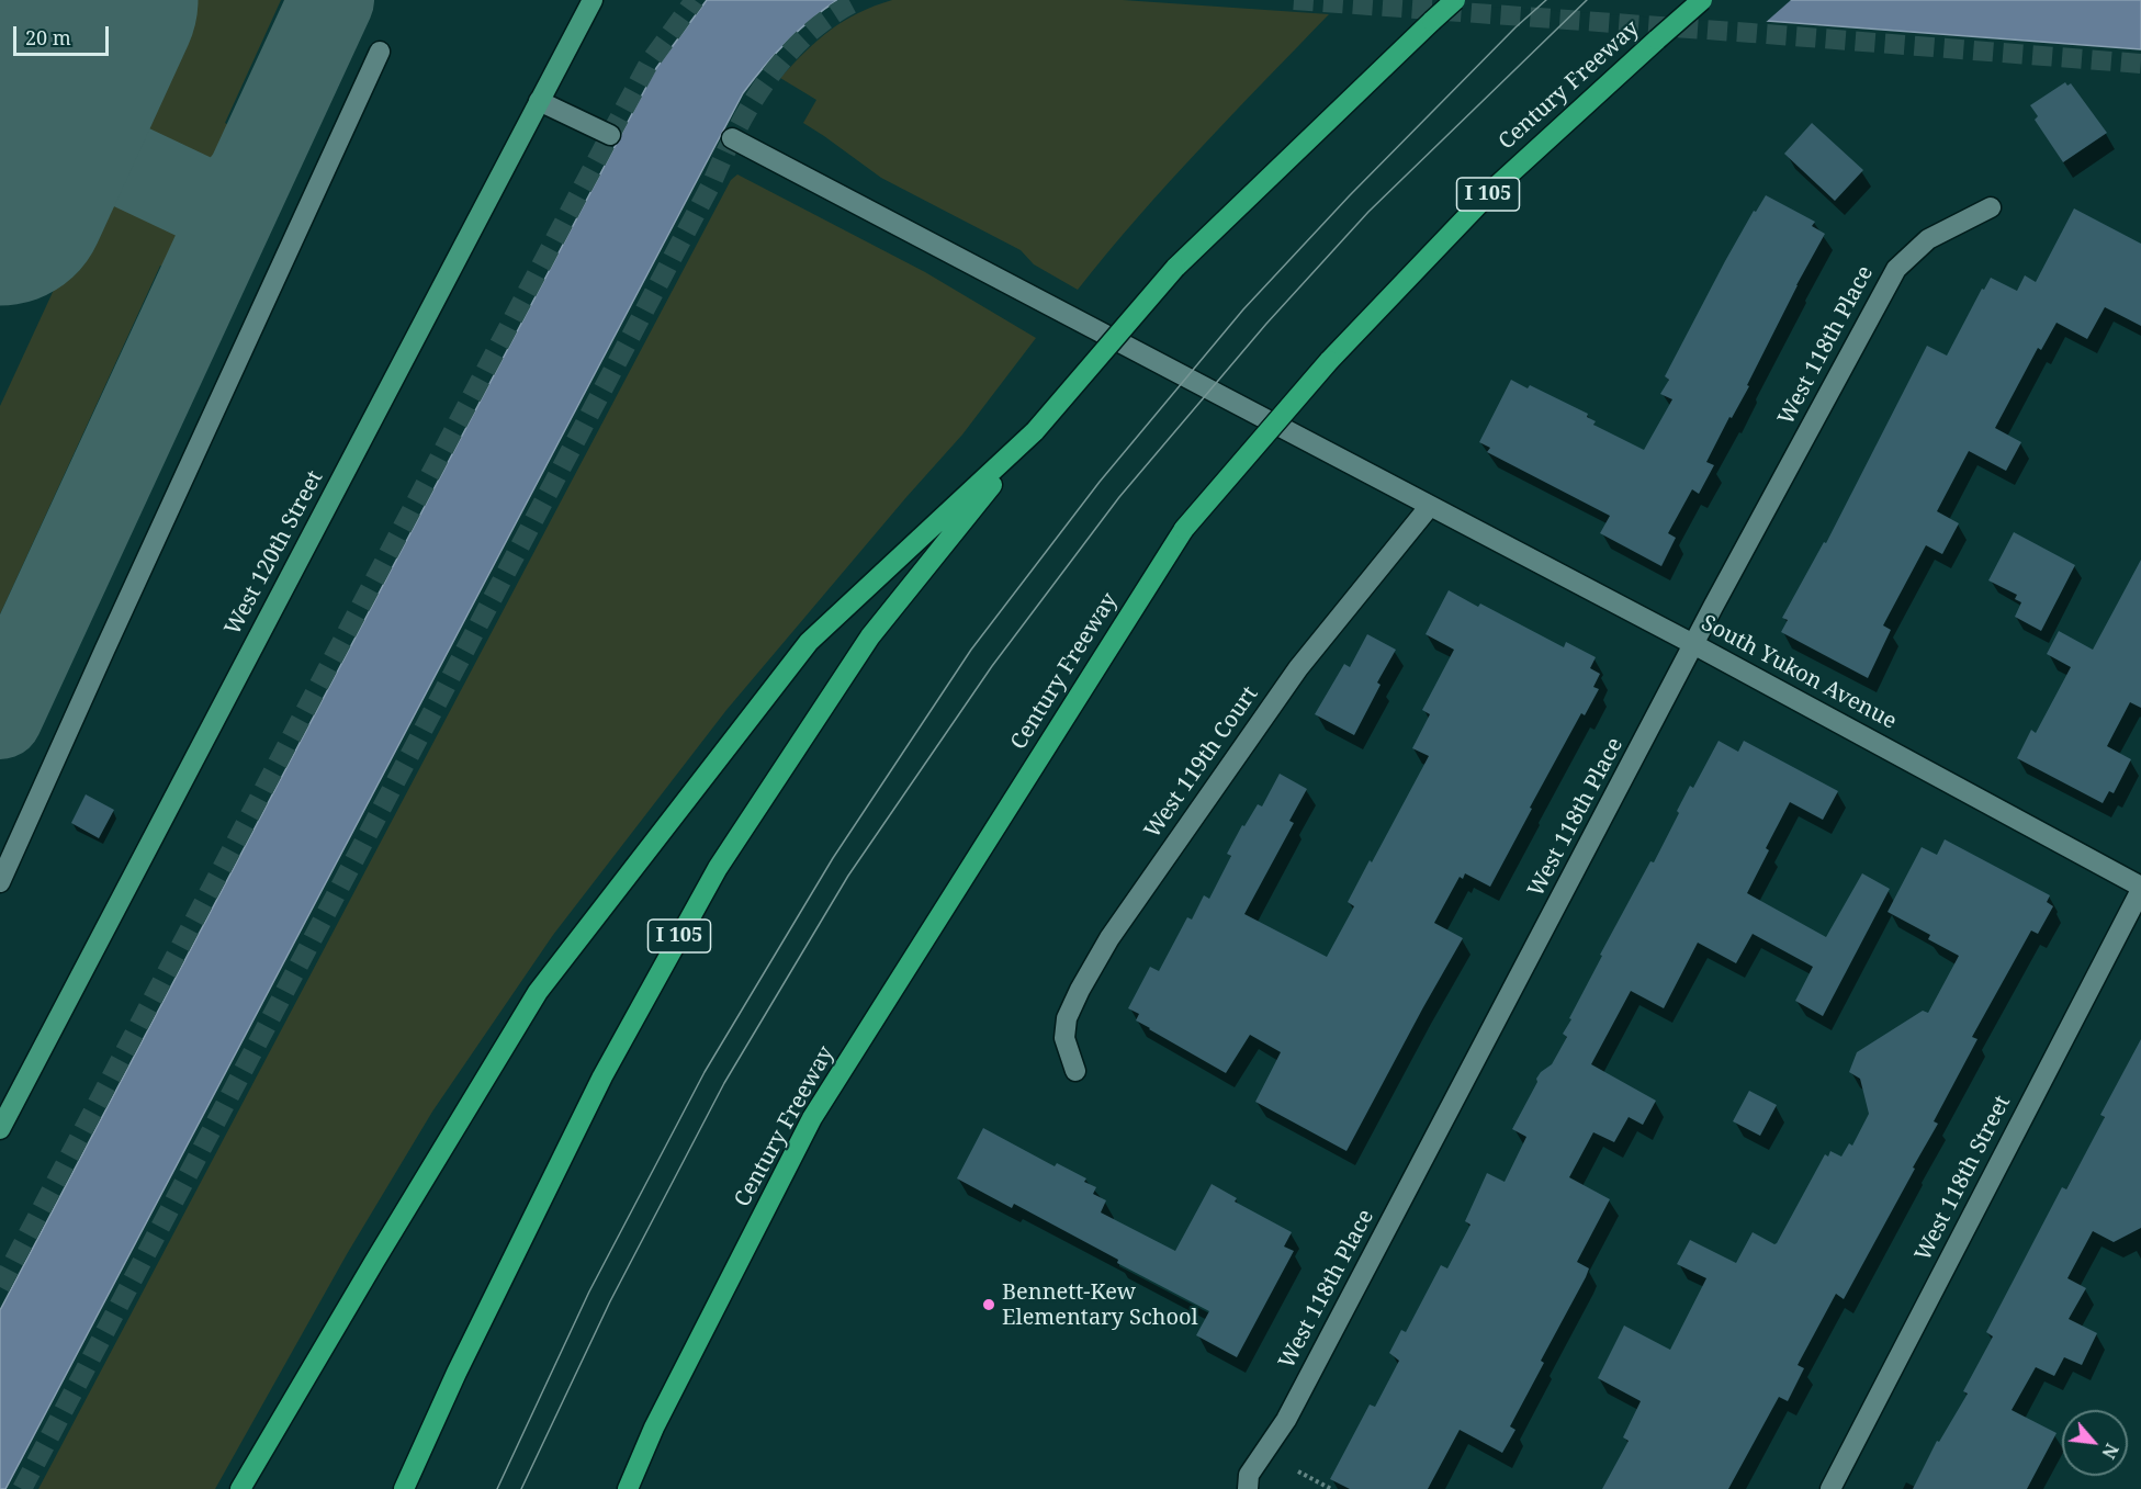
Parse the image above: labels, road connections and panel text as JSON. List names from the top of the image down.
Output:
{
  "streets": {
    "highway": ["Century Freeway", "I 105"],
    "main road": ["West 120th Street"],
    "street": [
      "West 118th Place",
      "South Yukon Avenue",
      "West 119th Court",
      "West 118th Street"
    ]
  },
  "crossings": [
    ["West 118th Place", "South Yukon Avenue"],
    ["South Yukon Avenue", "West 119th Court"],
    ["South Yukon Avenue", "West 118th Street"]
  ],
  "places": ["Bennett-Kew Elementary School"],
  "scale_bar": "20 m",
  "north": "bottom right"
}
